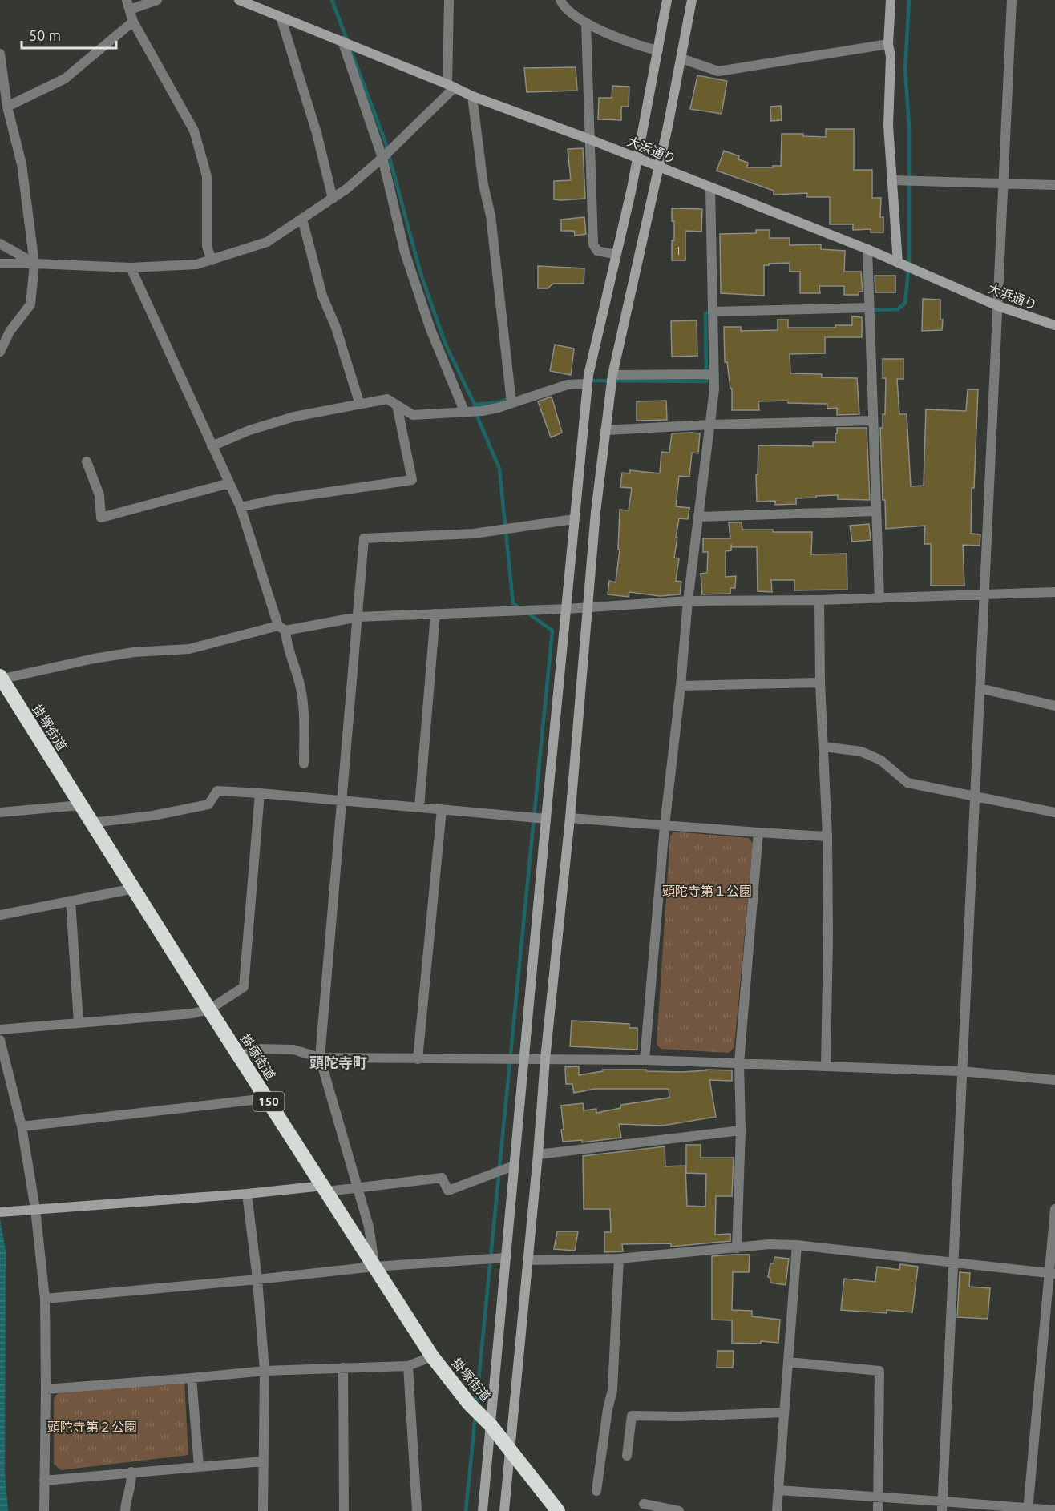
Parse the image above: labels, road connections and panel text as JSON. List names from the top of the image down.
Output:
{
  "streets": {
    "highway": ["掛塚街道", "150"],
    "street": ["大浜通り"]
  },
  "districts": ["頭陀寺町"],
  "parks": ["頭陀寺第１公園", "頭陀寺第２公園"],
  "house_numbers": ["1"],
  "scale_bar": "50 m"
}
